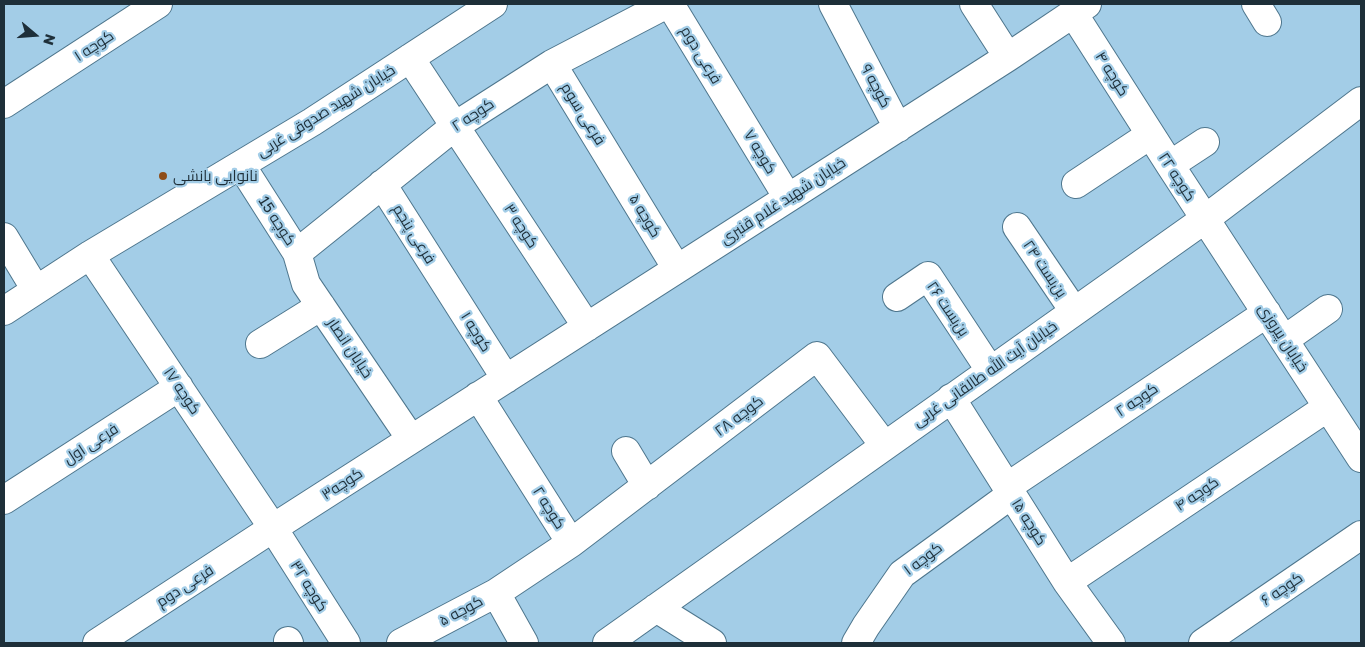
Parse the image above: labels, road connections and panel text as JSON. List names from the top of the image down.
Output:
{
  "streets": {
    "street": [
      "کوچه ۱",
      "فرعی دوم",
      "کوچه ۴",
      "کوچه ۹",
      "خیابان شهید صدوقی غربی",
      "فرعی سوم",
      "کوچه ۲",
      "کوچه ۷",
      "کوچه ۲۲",
      "خیابان شهید غلام قنبری",
      "کوچه ۵",
      "کوچه 15",
      "کوچه ۳",
      "فرعی پنجم",
      "بن‌بست ۲۴",
      "بن‌بست ۲۶",
      "خیابان پیروزی",
      "خیابان انصار",
      "خیابان آیت الله طالقانی غربی",
      "کوچه ۱۷",
      "کوچه ۲۸",
      "فرعی اول",
      "کوچه۳",
      "کوچه ۱۵",
      "کوچه ۳۲",
      "کوچه ۶"
    ]
  },
  "crossings": [
    ["کوچه ۱", "کوچه ۲"],
    ["کوچه ۱", "خیابان شهید غلام قنبری"],
    ["کوچه ۱", "فرعی پنجم"],
    ["کوچه ۱", "کوچه ۱۵"],
    ["فرعی دوم", "کوچه ۲"],
    ["فرعی دوم", "کوچه ۷"],
    ["فرعی دوم", "کوچه ۱۷"],
    ["فرعی دوم", "کوچه۳"],
    ["فرعی دوم", "کوچه ۳۲"],
    ["کوچه ۴", "کوچه ۲۲"],
    ["کوچه ۴", "خیابان شهید غلام قنبری"],
    ["کوچه ۴", "خیابان پیروزی"],
    ["کوچه ۴", "کوچه ۱۵"],
    ["کوچه ۹", "خیابان شهید غلام قنبری"],
    ["خیابان شهید صدوقی غربی", "کوچه 15"],
    ["خیابان شهید صدوقی غربی", "کوچه ۳"],
    ["خیابان شهید صدوقی غربی", "کوچه ۱۷"],
    ["فرعی سوم", "کوچه ۲"],
    ["فرعی سوم", "کوچه ۵"],
    ["کوچه ۲", "خیابان شهید غلام قنبری"],
    ["کوچه ۲", "کوچه 15"],
    ["کوچه ۲", "کوچه ۳"],
    ["کوچه ۲", "فرعی پنجم"],
    ["کوچه ۲", "خیابان پیروزی"],
    ["کوچه ۲", "خیابان انصار"],
    ["کوچه ۲", "کوچه ۲۸"],
    ["کوچه ۲", "کوچه ۱۵"],
    ["کوچه ۷", "خیابان شهید غلام قنبری"],
    ["کوچه ۲۲", "خیابان پیروزی"],
    ["کوچه ۲۲", "خیابان آیت الله طالقانی غربی"],
    ["خیابان شهید غلام قنبری", "کوچه ۵"],
    ["خیابان شهید غلام قنبری", "کوچه ۳"],
    ["کوچه 15", "خیابان انصار"],
    ["بن‌بست ۲۴", "خیابان آیت الله طالقانی غربی"],
    ["بن‌بست ۲۶", "خیابان آیت الله طالقانی غربی"],
    ["خیابان پیروزی", "خیابان آیت الله طالقانی غربی"],
    ["خیابان انصار", "کوچه۳"],
    ["خیابان آیت الله طالقانی غربی", "کوچه ۲۸"],
    ["خیابان آیت الله طالقانی غربی", "کوچه ۱۵"],
    ["کوچه ۱۷", "فرعی اول"],
    ["کوچه ۱۷", "کوچه۳"],
    ["کوچه ۱۷", "کوچه ۳۲"],
    ["کوچه۳", "کوچه ۳۲"]
  ],
  "places": ["نانوایی بانشی"],
  "north": "right"
}
